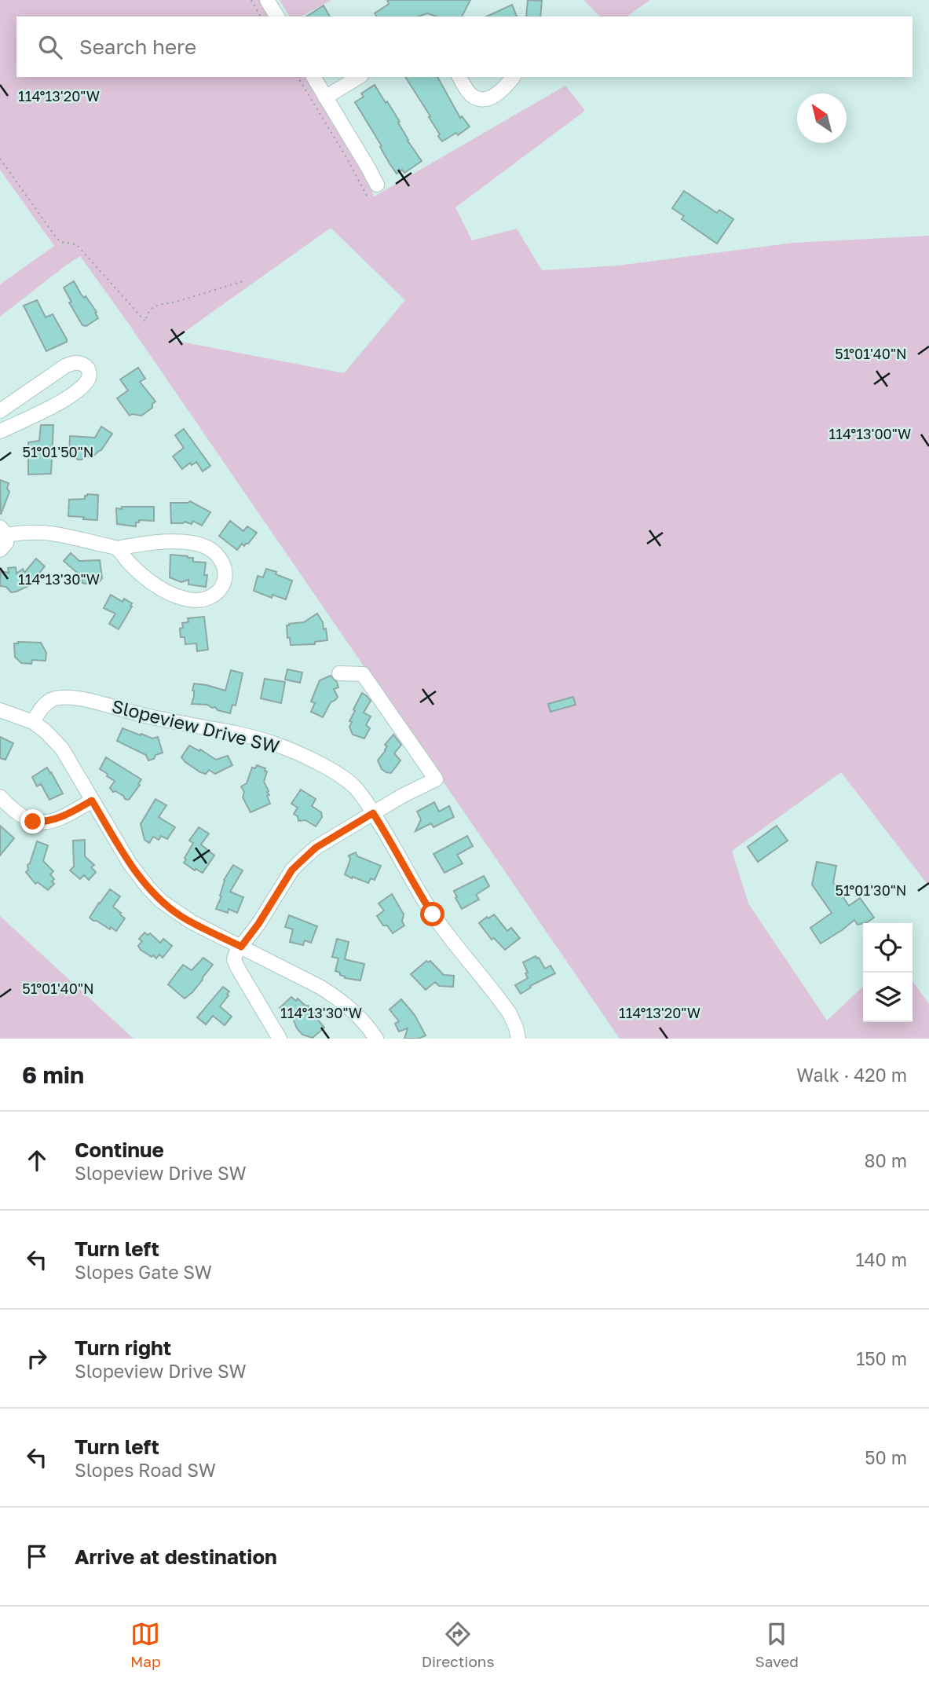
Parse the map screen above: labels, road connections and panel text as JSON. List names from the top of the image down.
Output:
{
  "streets": {
    "street": ["Slopeview Drive SW"]
  },
  "north": "top left",
  "page": {
    "search": "Search here",
    "heading": ["6 min", "Walk · 420 m"],
    "list": [
      ["Continue", "Slopeview Drive SW", "80 m"],
      ["Turn left", "Slopes Gate SW", "140 m"],
      ["Turn right", "Slopeview Drive SW", "150 m"],
      ["Turn left", "Slopes Road SW", "50 m"],
      "Arrive at destination"
    ],
    "nav": ["Map", "Directions", "Saved"]
  },
  "coordinates": [
    "114°13'20\"W",
    "51°01'40\"N",
    "114°13'00\"W",
    "51°01'50\"N",
    "114°13'30\"W",
    "51°01'30\"N"
  ]
}
